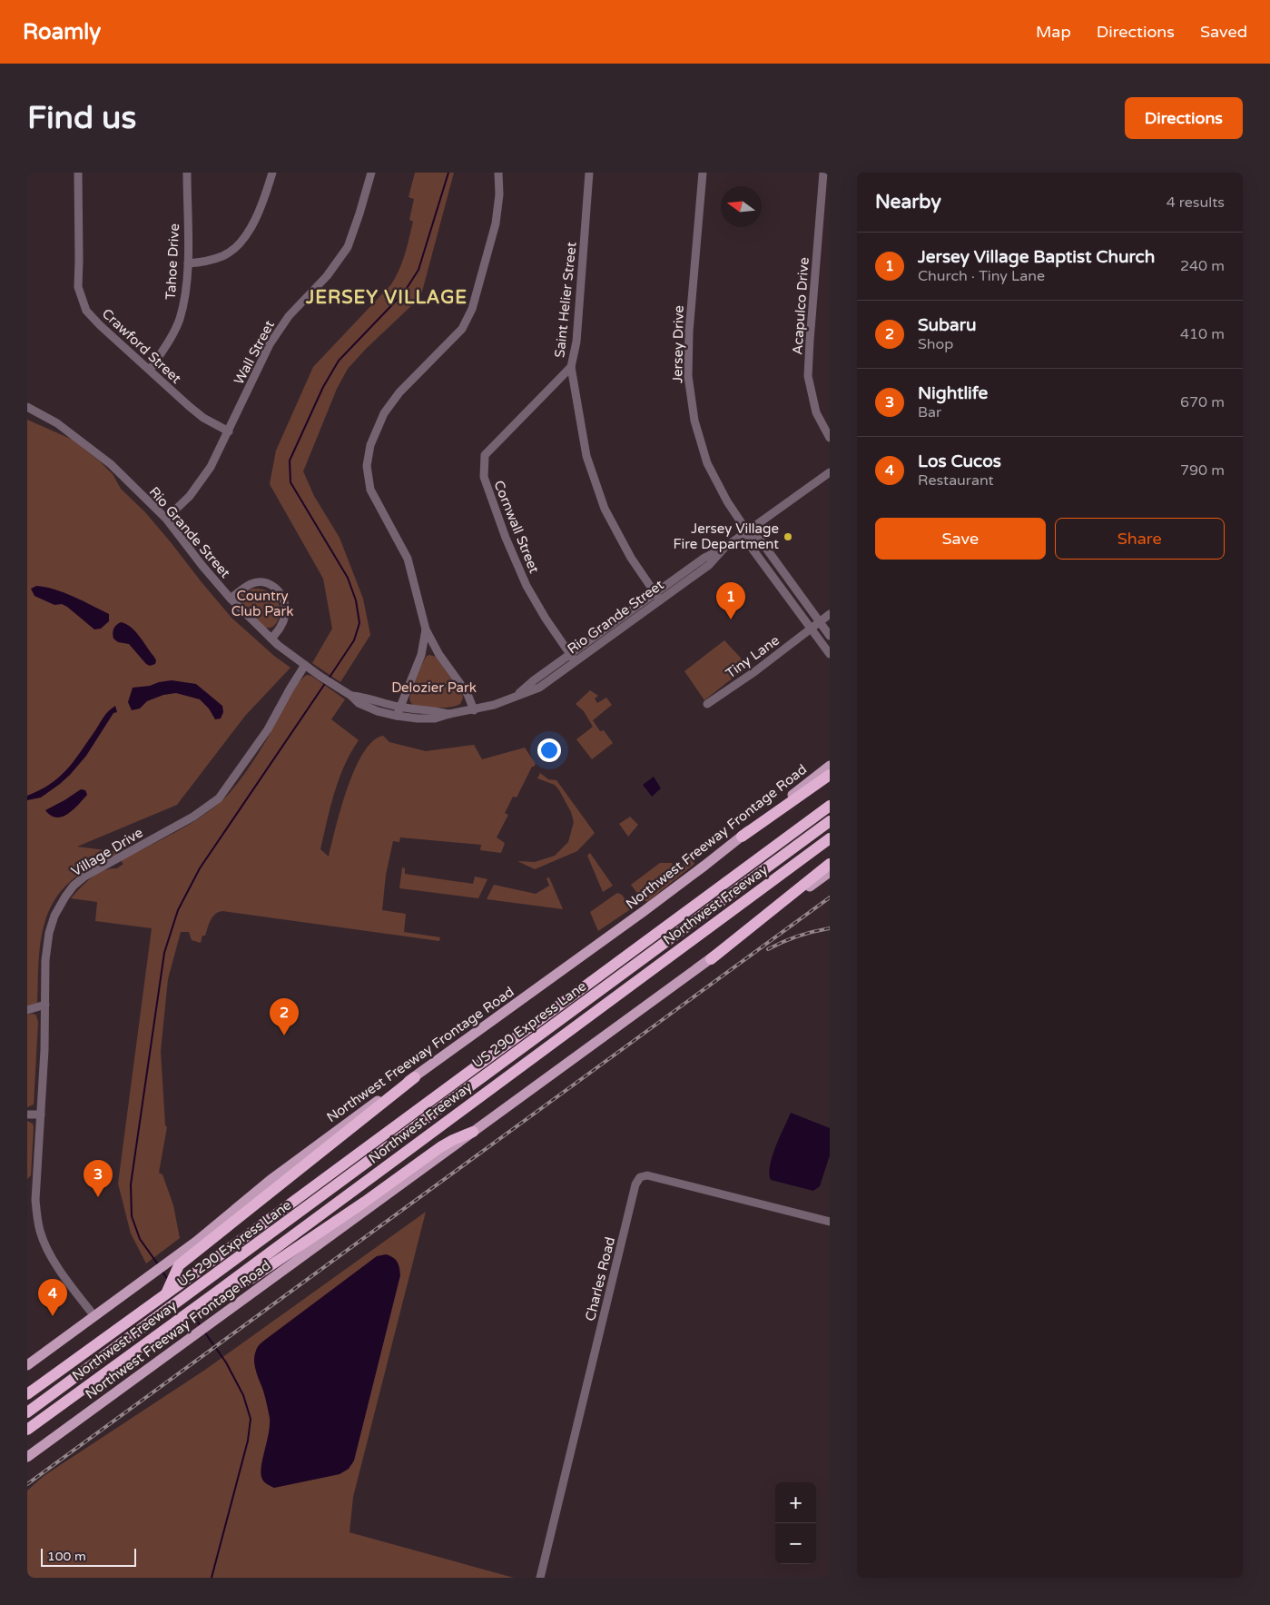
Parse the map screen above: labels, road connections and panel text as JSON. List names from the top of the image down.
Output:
{
  "streets": {
    "highway": ["Northwest Freeway", "US 290 Express Lane"],
    "main road": ["Northwest Freeway Frontage Road"],
    "street": [
      "Tahoe Drive",
      "Saint Helier Street",
      "Acapulco Drive",
      "Jersey Drive",
      "Crawford Street",
      "Wall Street",
      "Cornwall Street",
      "Rio Grande Street",
      "Tiny Lane",
      "Village Drive",
      "Charles Road"
    ]
  },
  "crossings": [
    ["Tahoe Drive", "Crawford Street"],
    ["Saint Helier Street", "Cornwall Street"],
    ["Saint Helier Street", "Rio Grande Street"],
    ["Jersey Drive", "Rio Grande Street"],
    ["Jersey Drive", "Tiny Lane"],
    ["Crawford Street", "Wall Street"],
    ["Wall Street", "Rio Grande Street"],
    ["Cornwall Street", "Rio Grande Street"],
    ["Rio Grande Street", "Village Drive"],
    ["Northwest Freeway Frontage Road", "Village Drive"]
  ],
  "districts": ["JERSEY VILLAGE"],
  "parks": ["Country Club Park", "Delozier Park"],
  "places": ["Jersey Village Fire Department"],
  "scale_bar": "100 m",
  "north": "left",
  "page": {
    "header": "Roamly",
    "nav": ["Map", "Directions", "Saved"],
    "buttons": [
      "Directions",
      ["Save", "Share"]
    ],
    "title": "Find us",
    "heading": ["Nearby", "4 results"],
    "list": [
      {
        "mark": "1",
        "name": "Jersey Village Baptist Church",
        "note": "Church · Tiny Lane",
        "value": "240 m"
      },
      {
        "mark": "2",
        "name": "Subaru",
        "note": "Shop",
        "value": "410 m"
      },
      {
        "mark": "3",
        "name": "Nightlife",
        "note": "Bar",
        "value": "670 m"
      },
      {
        "mark": "4",
        "name": "Los Cucos",
        "note": "Restaurant",
        "value": "790 m"
      }
    ],
    "pins": [
      "1",
      "2",
      "3",
      "4"
    ],
    "map_buttons": ["+", "−"],
    "scale": "100 m"
  }
}
